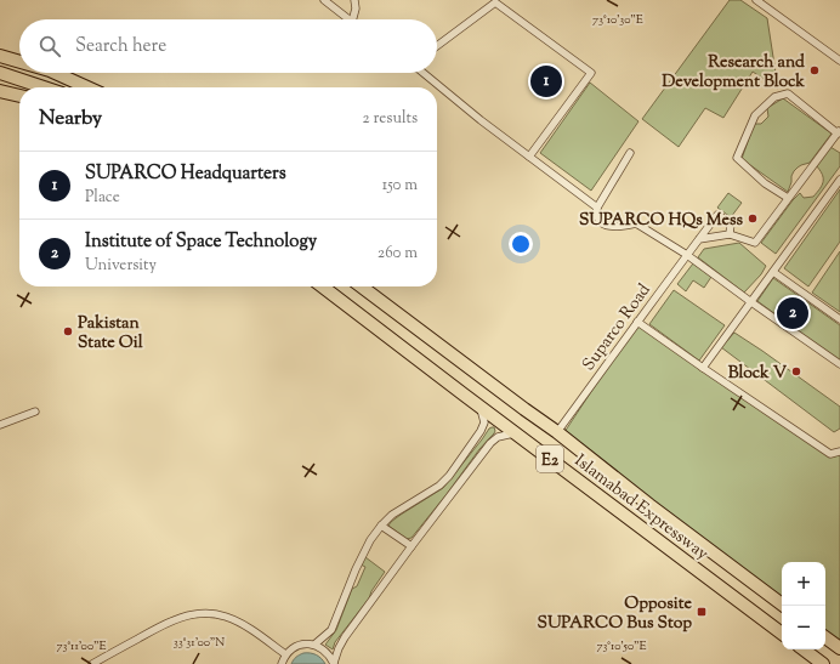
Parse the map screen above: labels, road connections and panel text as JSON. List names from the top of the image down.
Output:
{
  "streets": {
    "highway": ["E2", "Islamabad Expressway"],
    "street": ["Suparco Road"]
  },
  "crossings": [
    ["Suparco Road", "Islamabad Expressway"]
  ],
  "places": {
    "other": [
      "Research and Development Block",
      "SUPARCO HQs Mess",
      "Pakistan State Oil",
      "Block V"
    ],
    "transit": ["Opposite SUPARCO Bus Stop"]
  },
  "page": {
    "search": "Search here",
    "pins": ["1", "2"],
    "heading": ["Nearby", "2 results"],
    "list": [
      {
        "mark": "1",
        "name": "SUPARCO Headquarters",
        "note": "Place",
        "value": "150 m"
      },
      {
        "mark": "2",
        "name": "Institute of Space Technology",
        "note": "University",
        "value": "260 m"
      }
    ],
    "map_buttons": ["+", "−"]
  },
  "coordinates": [
    "73°10'30\"E",
    "33°31'00\"N",
    "73°11'00\"E",
    "73°10'50\"E"
  ]
}
